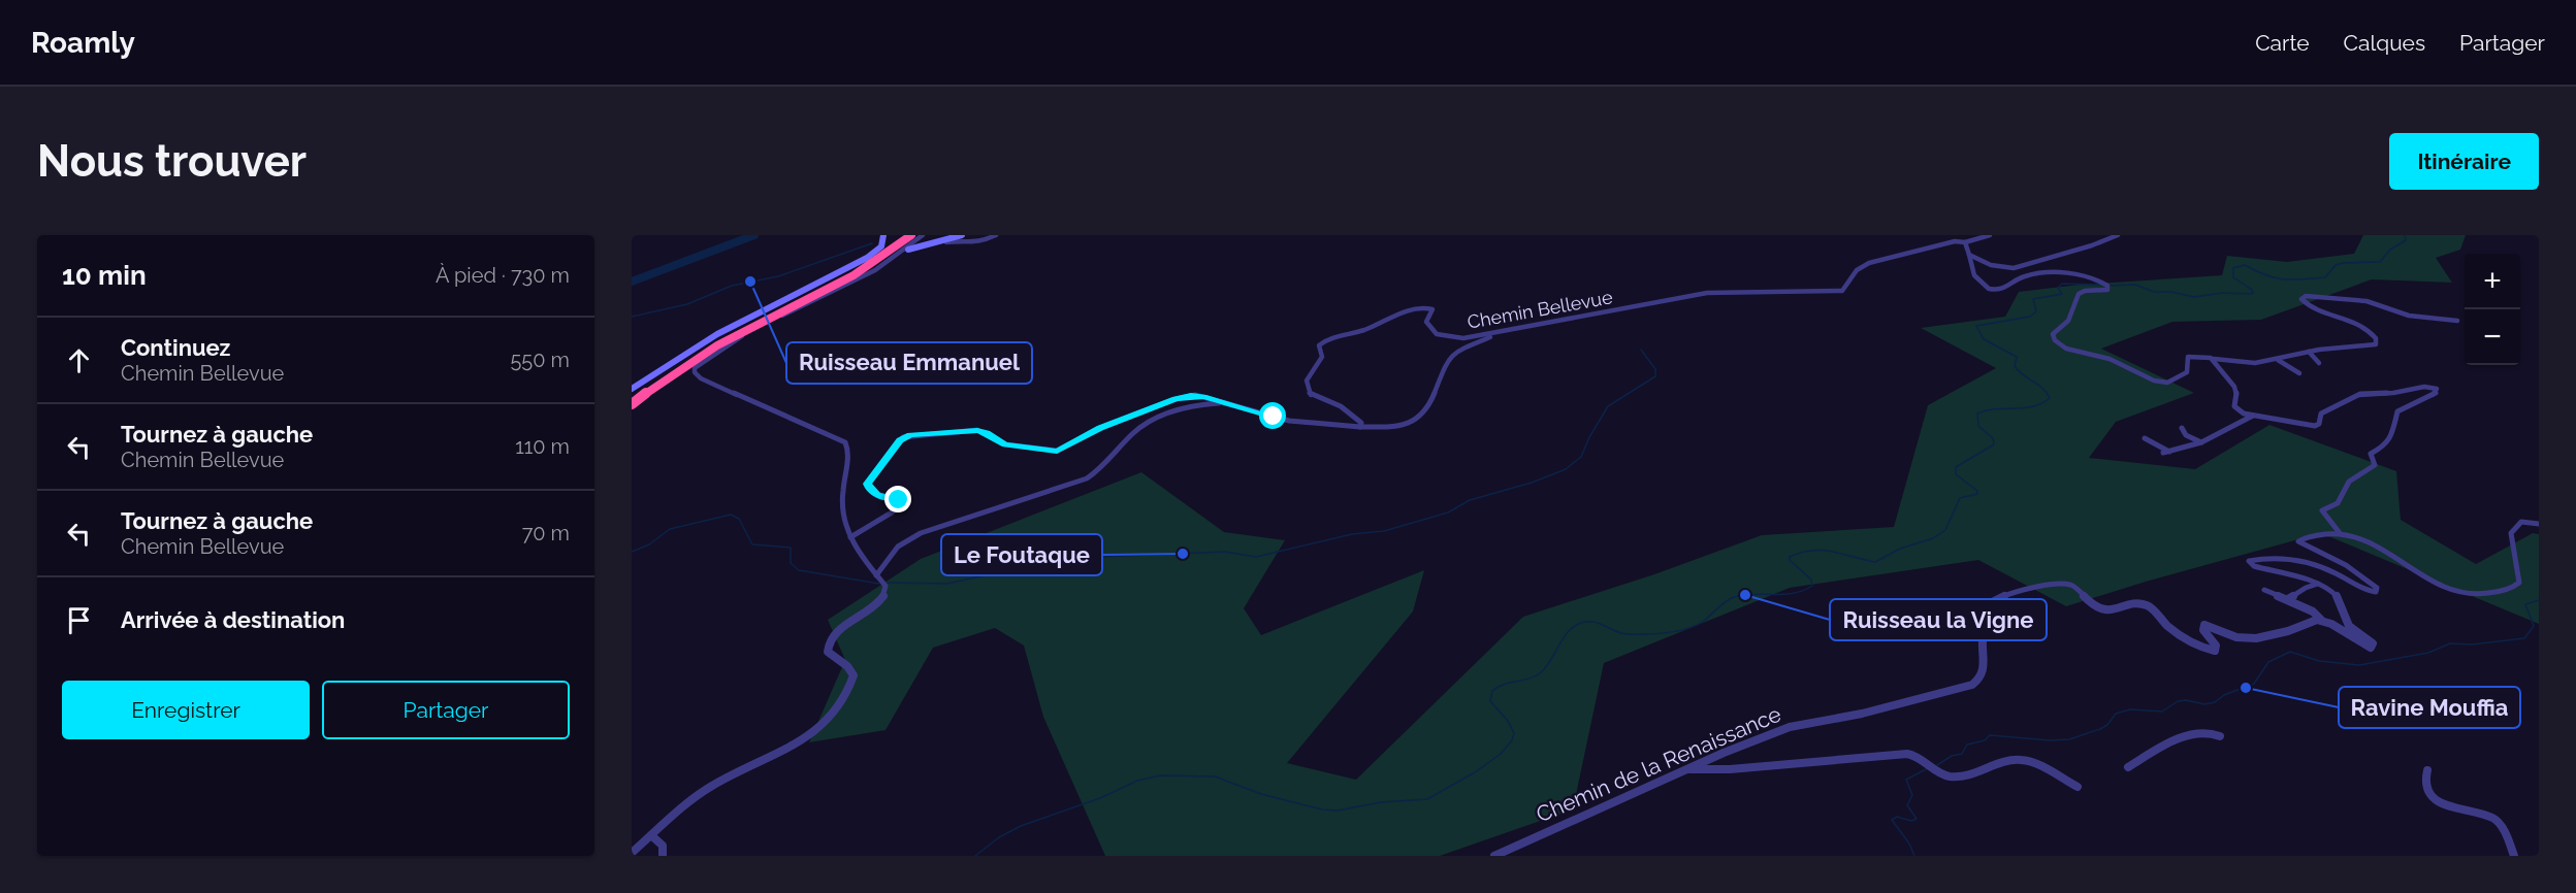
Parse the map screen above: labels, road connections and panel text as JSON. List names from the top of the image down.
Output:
{
  "streets": {
    "street": ["Chemin Bellevue", "Chemin de la Renaissance"]
  },
  "places": [
    "Ruisseau Emmanuel",
    "Le Foutaque",
    "Ruisseau la Vigne",
    "Ravine Mouffia"
  ],
  "page": {
    "header": "Roamly",
    "nav": ["Carte", "Calques", "Partager"],
    "buttons": [
      "Itinéraire",
      ["Enregistrer", "Partager"]
    ],
    "title": "Nous trouver",
    "heading": ["10 min", "À pied · 730 m"],
    "map_buttons": ["+", "−"],
    "list": [
      ["Continuez", "Chemin Bellevue", "550 m"],
      ["Tournez à gauche", "Chemin Bellevue", "110 m"],
      ["Tournez à gauche", "Chemin Bellevue", "70 m"],
      "Arrivée à destination"
    ]
  }
}
